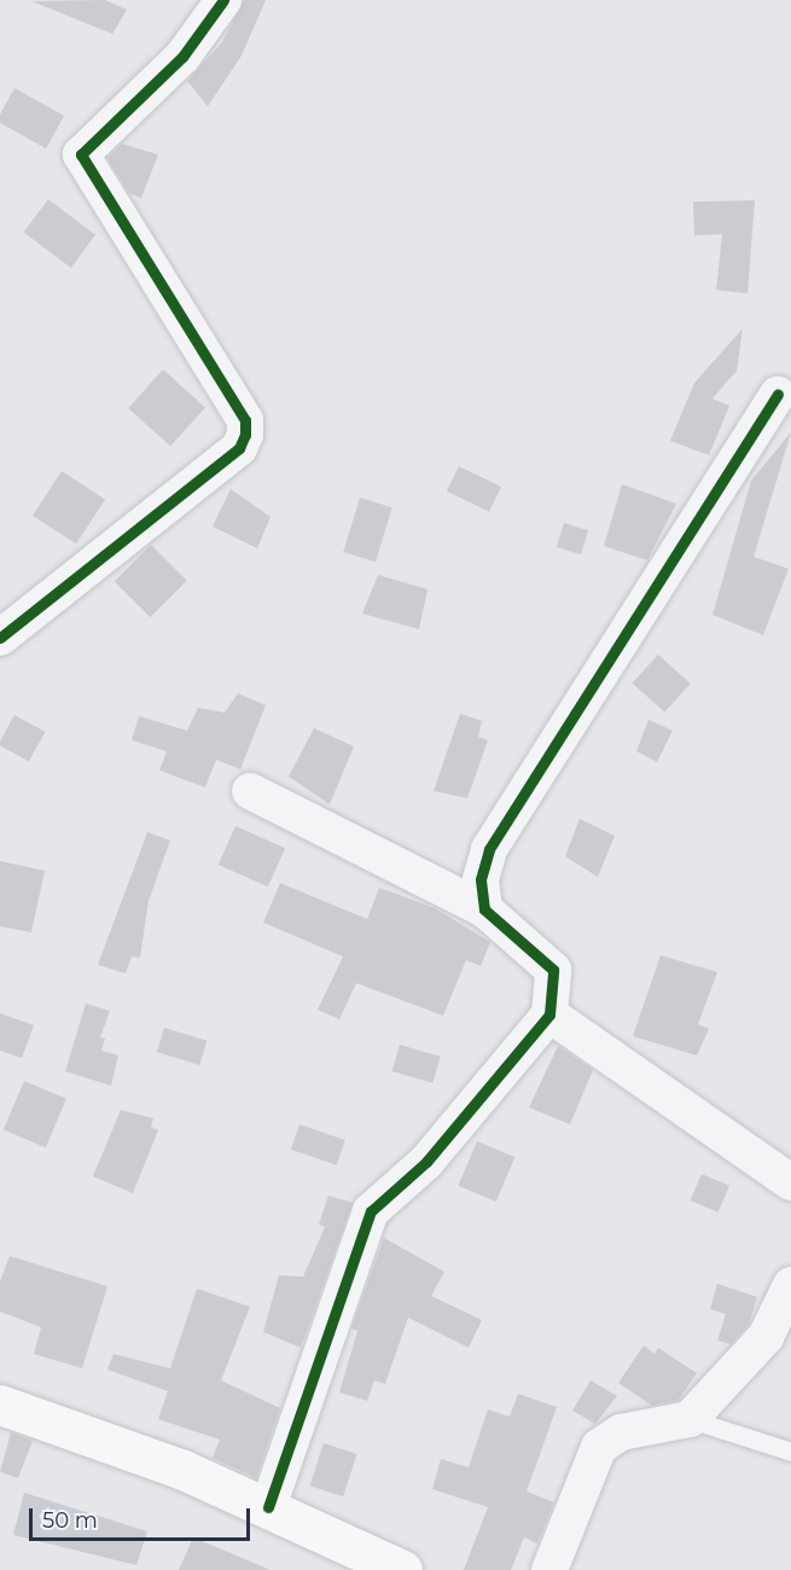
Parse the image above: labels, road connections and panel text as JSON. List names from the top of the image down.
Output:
{
  "scale_bar": "50 m"
}
